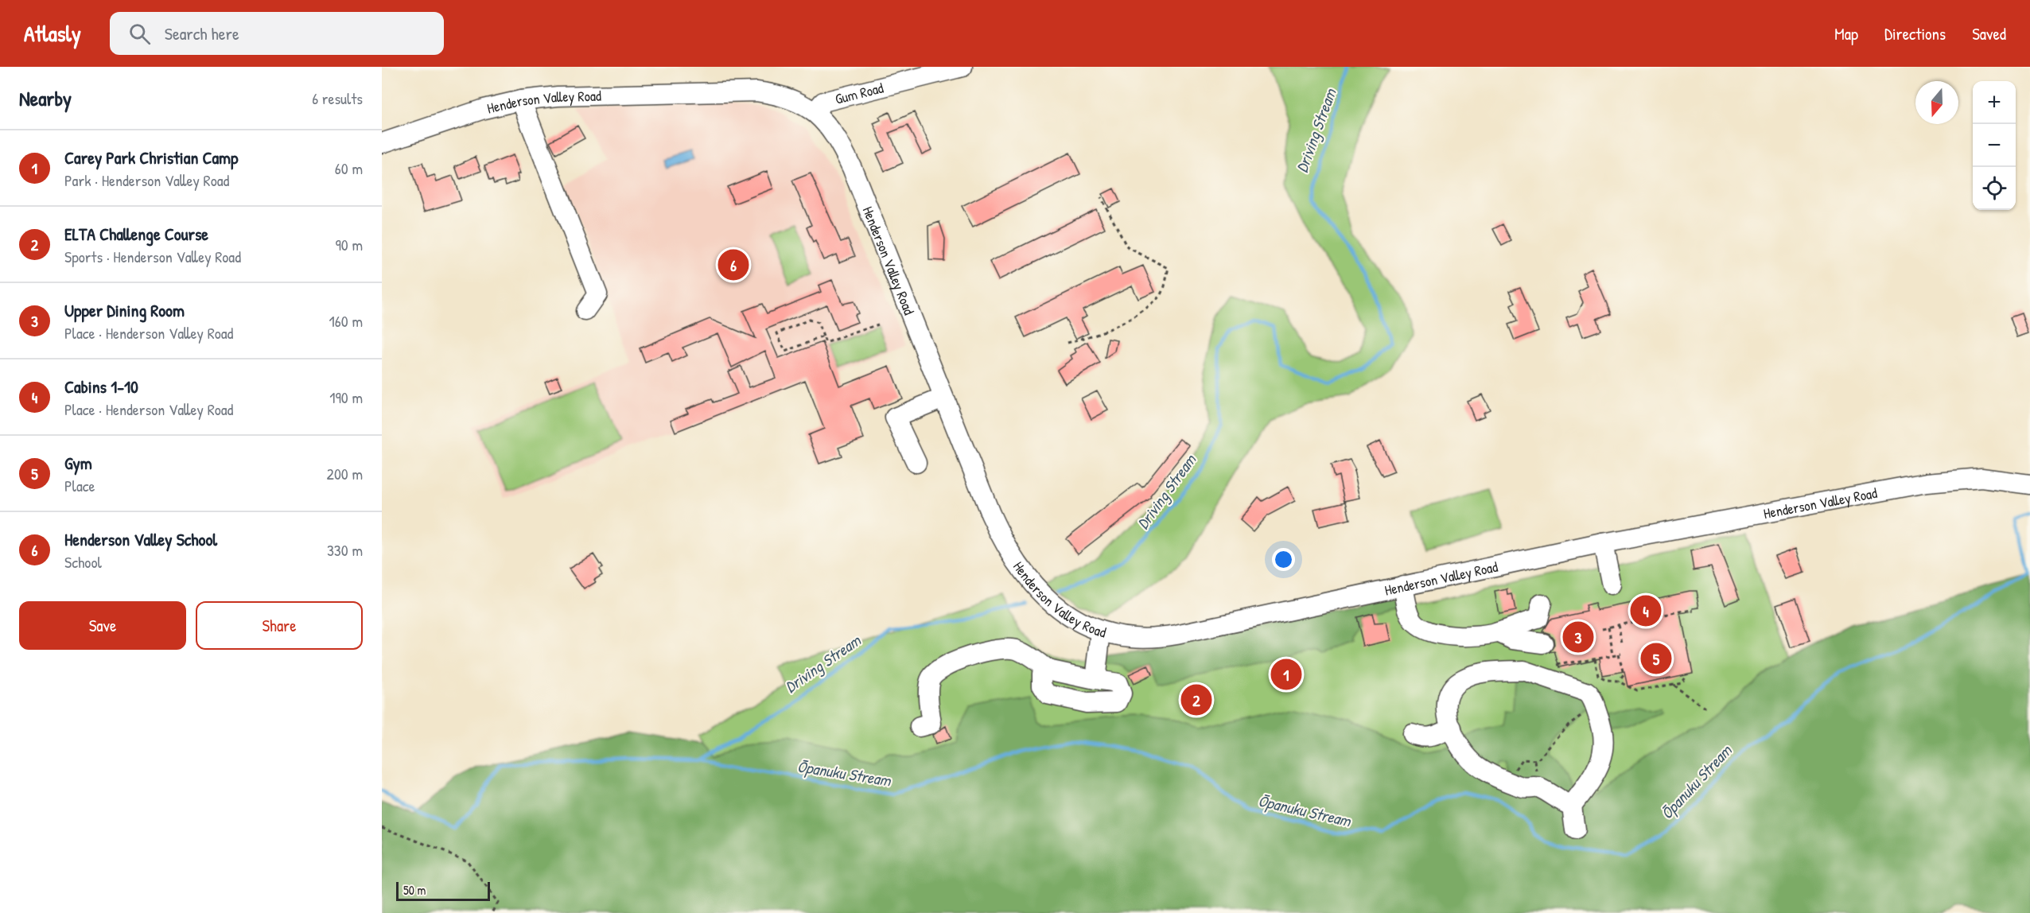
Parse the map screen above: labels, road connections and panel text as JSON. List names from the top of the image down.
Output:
{
  "streets": {
    "street": ["Gum Road", "Henderson Valley Road"]
  },
  "crossings": [
    ["Gum Road", "Henderson Valley Road"]
  ],
  "water": ["Driving Stream", "Ōpanuku Stream"],
  "scale_bar": "50 m",
  "north": "bottom",
  "page": {
    "header": "Atlasly",
    "search": "Search here",
    "nav": ["Map", "Directions", "Saved"],
    "heading": ["Nearby", "6 results"],
    "map_buttons": ["+", "−"],
    "list": [
      {
        "mark": "1",
        "name": "Carey Park Christian Camp",
        "note": "Park · Henderson Valley Road",
        "value": "60 m"
      },
      {
        "mark": "2",
        "name": "ELTA Challenge Course",
        "note": "Sports · Henderson Valley Road",
        "value": "90 m"
      },
      {
        "mark": "3",
        "name": "Upper Dining Room",
        "note": "Place · Henderson Valley Road",
        "value": "160 m"
      },
      {
        "mark": "4",
        "name": "Cabins 1-10",
        "note": "Place · Henderson Valley Road",
        "value": "190 m"
      },
      {
        "mark": "5",
        "name": "Gym",
        "note": "Place",
        "value": "200 m"
      },
      {
        "mark": "6",
        "name": "Henderson Valley School",
        "note": "School",
        "value": "330 m"
      }
    ],
    "pins": [
      "6",
      "4",
      "3",
      "5",
      "1",
      "2"
    ],
    "buttons": ["Save", "Share"],
    "scale": "50 m"
  }
}
